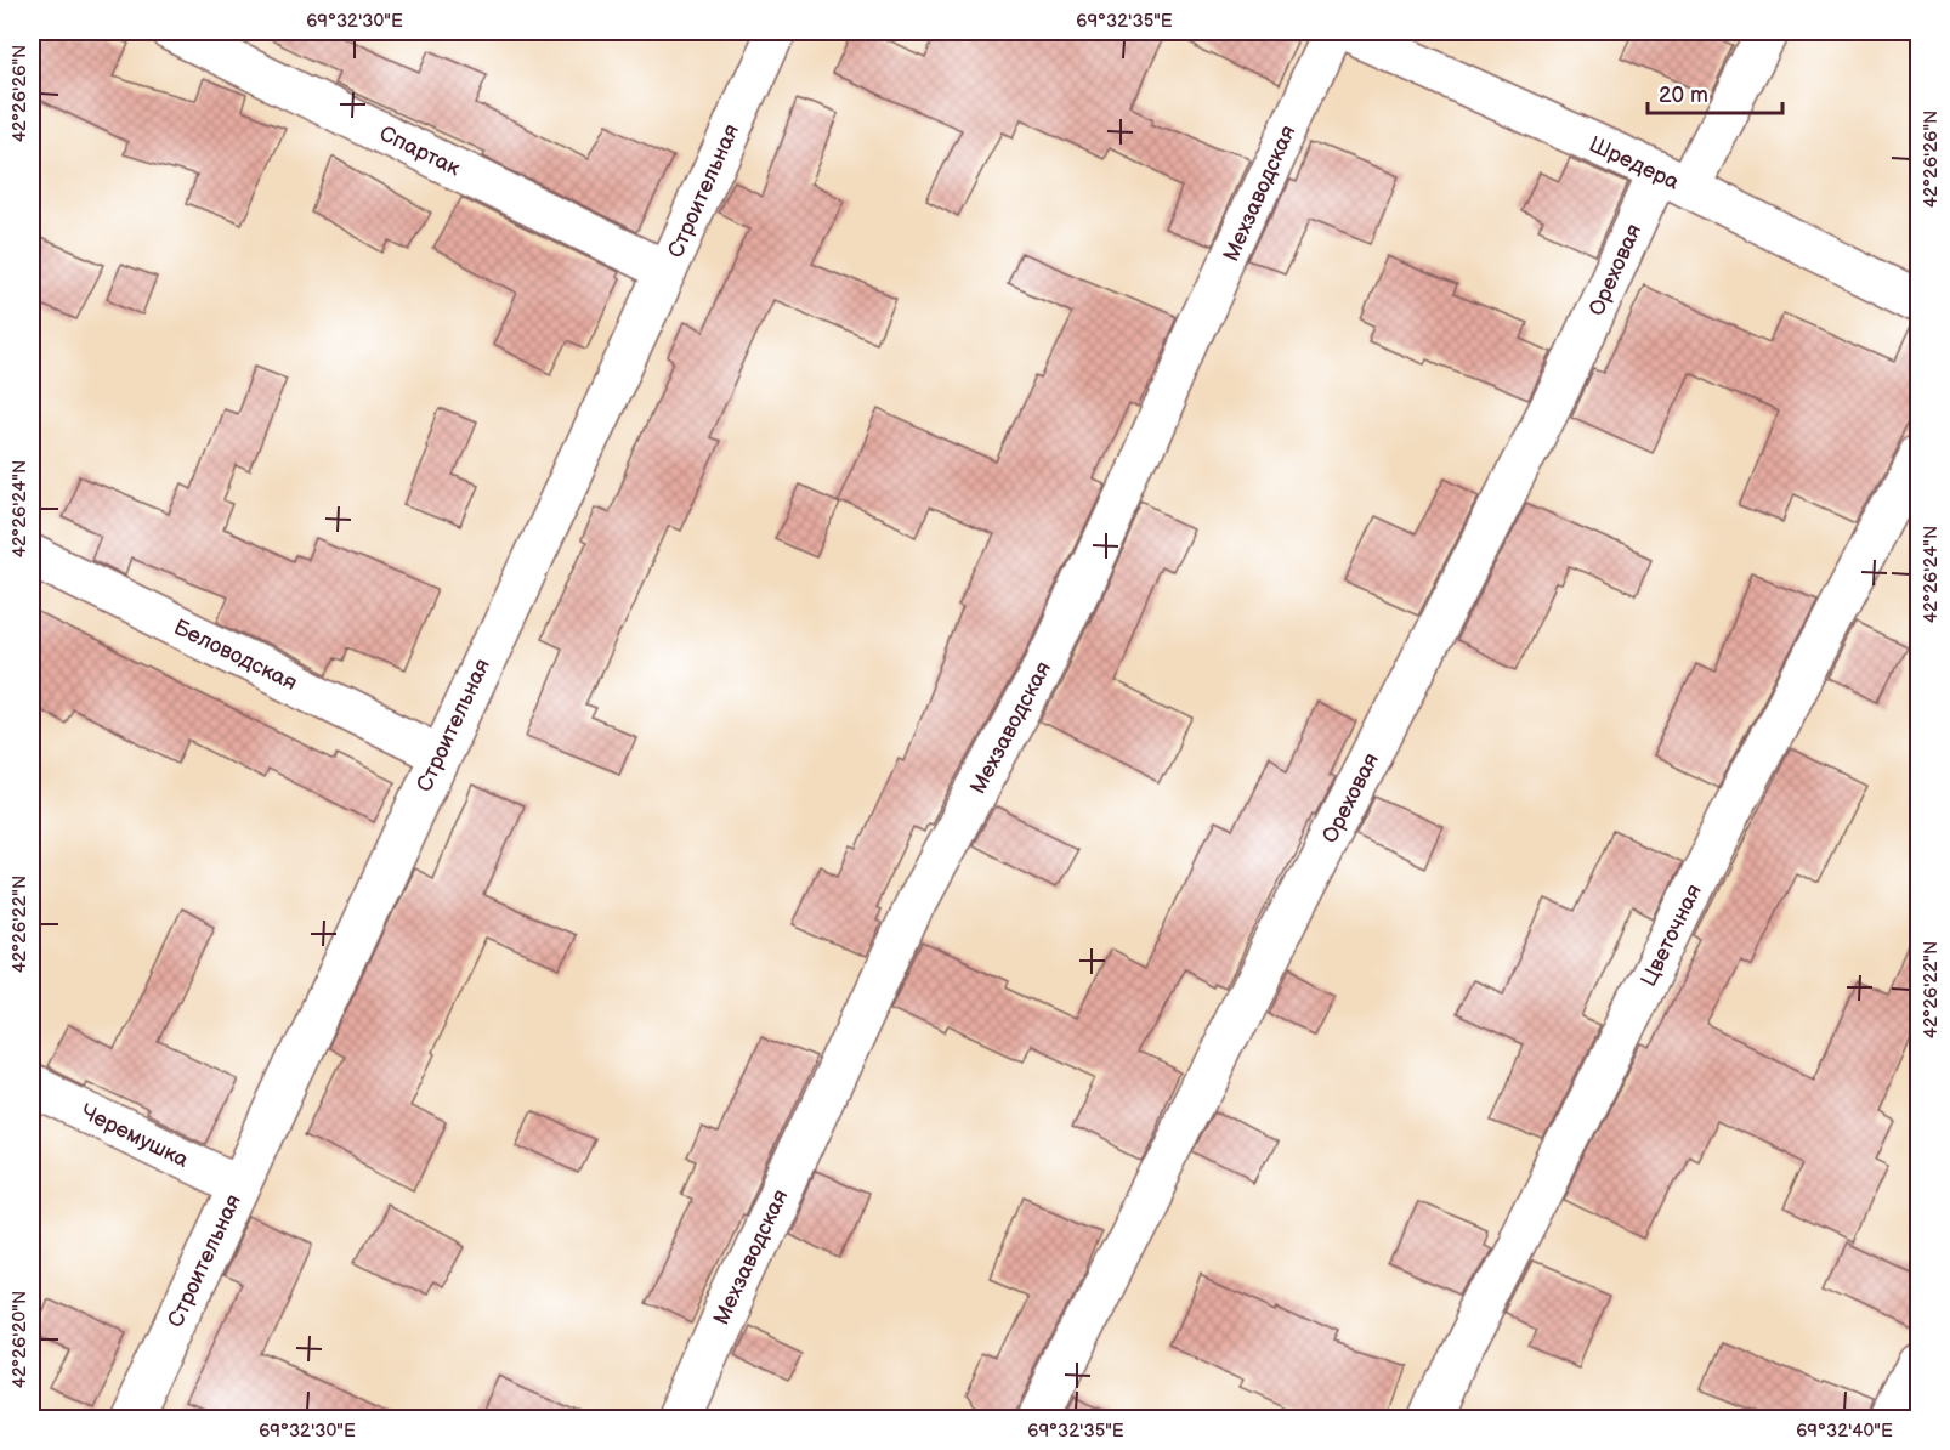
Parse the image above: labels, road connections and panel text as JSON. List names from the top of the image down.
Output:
{
  "streets": {
    "street": [
      "Спартак",
      "Шредера",
      "Строительная",
      "Мехзаводская",
      "Ореховая",
      "Беловодская",
      "Цветочная",
      "Черемушка"
    ]
  },
  "crossings": [
    ["Спартак", "Строительная"],
    ["Шредера", "Ореховая"],
    ["Строительная", "Беловодская"],
    ["Строительная", "Черемушка"]
  ],
  "scale_bar": "20 m",
  "coordinates": [
    "69°32'30\"E",
    "69°32'35\"E",
    "42°26'26\"N",
    "42°26'24\"N",
    "42°26'22\"N",
    "42°26'20\"N",
    "69°32'40\"E"
  ]
}
